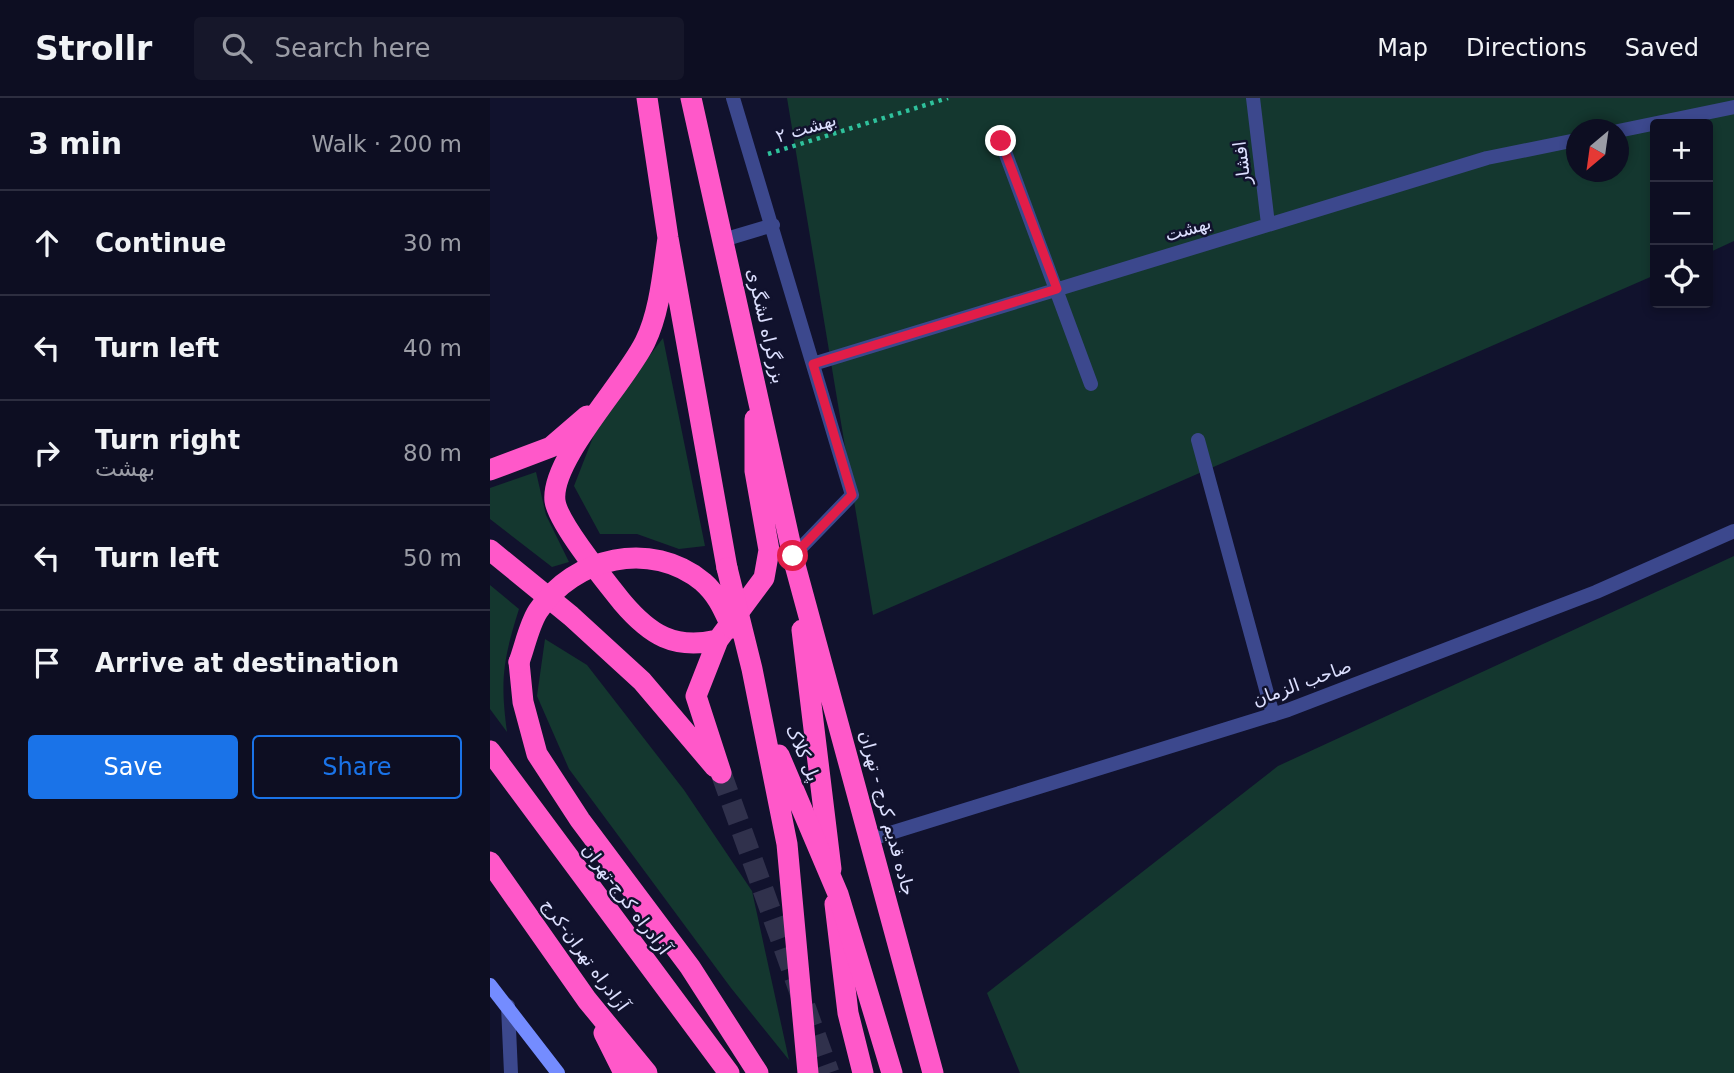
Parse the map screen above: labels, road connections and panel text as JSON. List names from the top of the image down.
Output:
{
  "streets": {
    "highway": [
      "بزرگراه لشگری",
      "پل کلاک",
      "جاده قدیم کرج - تهران",
      "آزادراه کرج-تهران",
      "آزادراه تهران-کرج"
    ],
    "street": ["افشار", "بهشت", "صاحب الزمان"],
    "path": ["بهشت ۲"]
  },
  "crossings": [
    ["افشار", "بهشت"],
    ["بزرگراه لشگری", "جاده قدیم کرج - تهران"],
    ["صاحب الزمان", "جاده قدیم کرج - تهران"]
  ],
  "north": "bottom left",
  "page": {
    "header": "Strollr",
    "search": "Search here",
    "nav": ["Map", "Directions", "Saved"],
    "heading": ["3 min", "Walk · 200 m"],
    "map_buttons": ["+", "−"],
    "list": [
      ["Continue", "30 m"],
      ["Turn left", "40 m"],
      ["Turn right", "بهشت", "80 m"],
      ["Turn left", "50 m"],
      "Arrive at destination"
    ],
    "buttons": ["Save", "Share"]
  }
}
